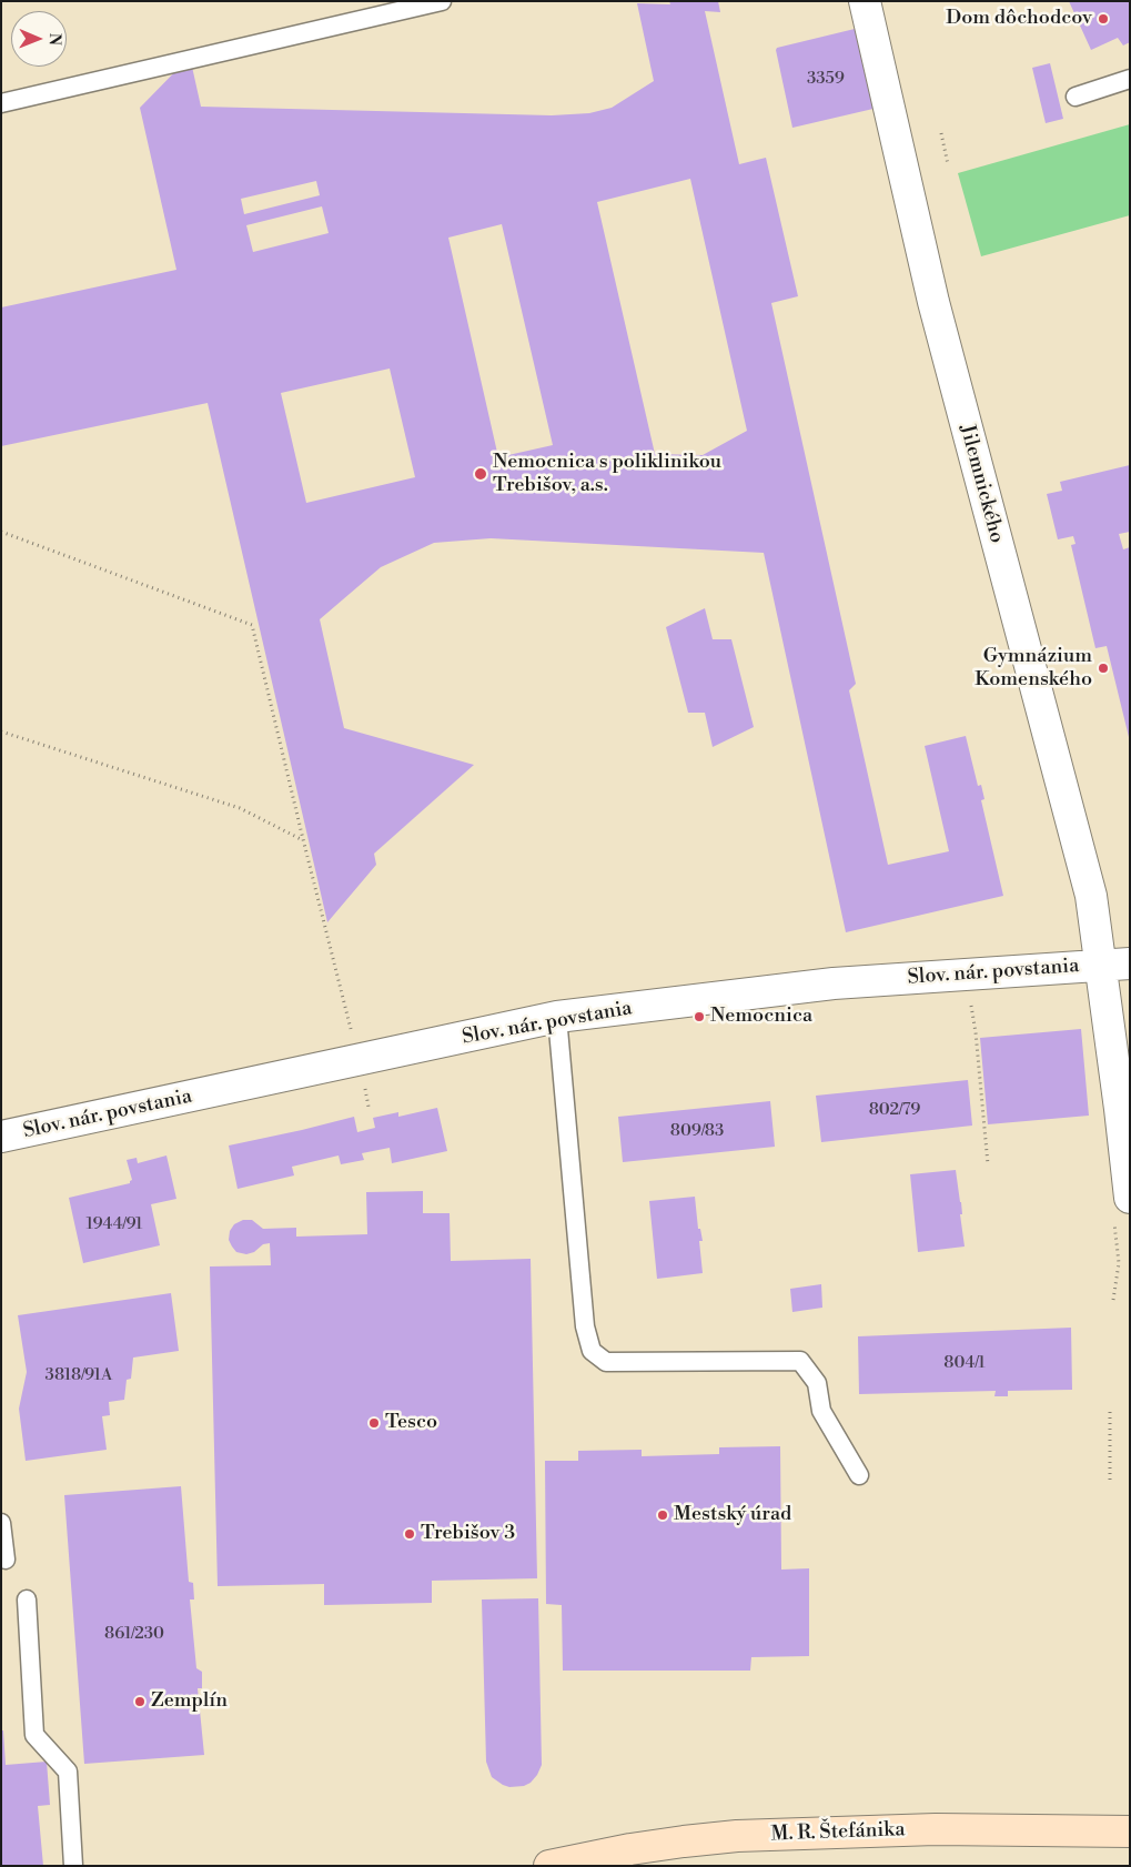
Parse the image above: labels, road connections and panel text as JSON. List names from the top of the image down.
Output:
{
  "streets": {
    "street": ["Jilemnického", "Slov. nár. povstania", "M. R. Štefánika"]
  },
  "crossings": [
    ["Jilemnického", "Slov. nár. povstania"]
  ],
  "places": [
    "Dom dôchodcov",
    "Nemocnica s poliklinikou Trebišov, a.s.",
    "Gymnázium Komenského",
    "Nemocnica",
    "Tesco",
    "Mestský úrad",
    "Trebišov 3",
    "Zemplín"
  ],
  "house_numbers": [
    "3359",
    "802/79",
    "809/83",
    "1944/91",
    "804/1",
    "3818/91A",
    "861/230"
  ],
  "north": "right"
}
